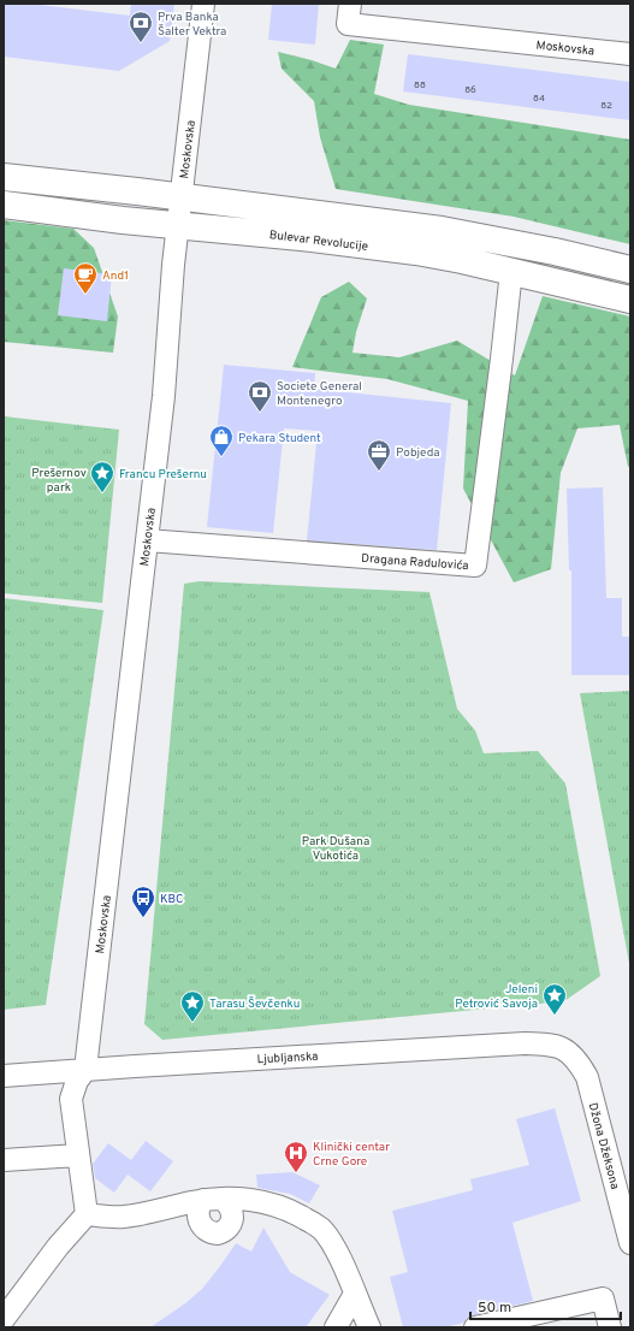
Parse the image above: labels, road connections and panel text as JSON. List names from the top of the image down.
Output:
{
  "streets": {
    "main road": ["Bulevar Revolucije"],
    "street": [
      "Moskovska",
      "Dragana Radulovića",
      "Ljubljanska",
      "Džona Džeksona"
    ]
  },
  "crossings": [
    ["Moskovska", "Bulevar Revolucije"],
    ["Moskovska", "Dragana Radulovića"],
    ["Moskovska", "Ljubljanska"],
    ["Bulevar Revolucije", "Dragana Radulovića"],
    ["Ljubljanska", "Džona Džeksona"]
  ],
  "parks": ["Prešernov park", "Park Dušana Vukotića"],
  "places": {
    "bank": ["Prva Banka Šalter Vektra", "Societe General Montenegro"],
    "cafe": ["And1"],
    "shop": ["Pekara Student"],
    "office": ["Pobjeda"],
    "place": ["Francu Prešernu", "Jeleni Petrović Savoja", "Tarasu Ševčenku"],
    "bus stop": ["KBC"],
    "hospital": ["Klinički centar Crne Gore"]
  },
  "house_numbers": [
    "88",
    "86",
    "84",
    "82"
  ],
  "scale_bar": "50 m"
}
